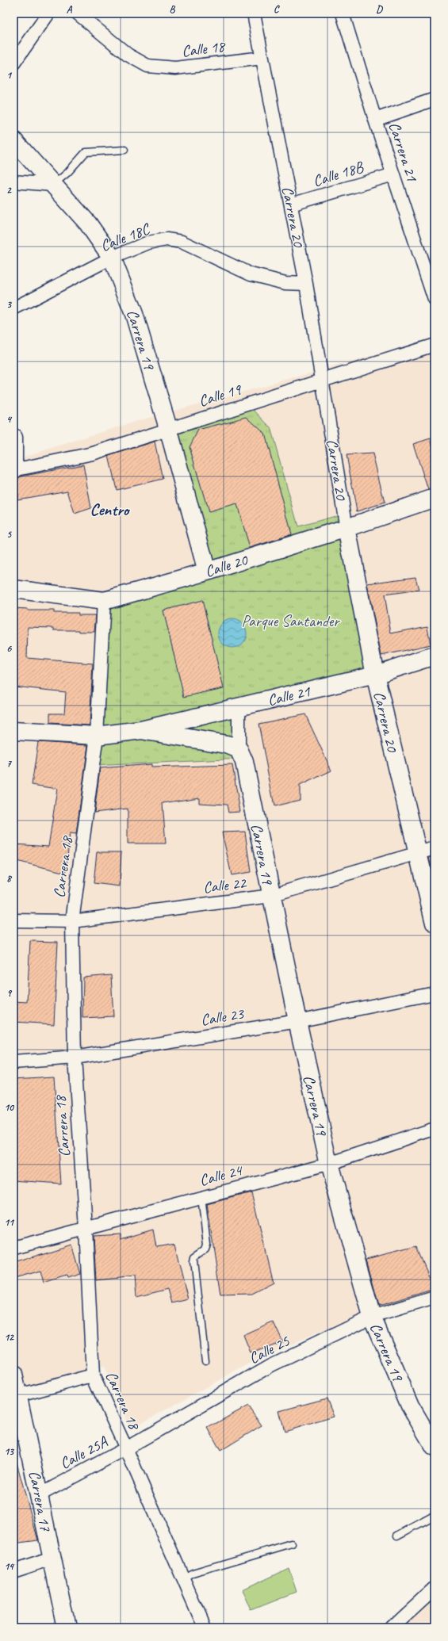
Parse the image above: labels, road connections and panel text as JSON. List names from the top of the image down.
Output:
{
  "streets": {
    "main road": [
      "Carrera 20",
      "Carrera 19",
      "Calle 20",
      "Calle 21",
      "Carrera 17"
    ],
    "street": [
      "Calle 18",
      "Carrera 21",
      "Calle 18B",
      "Calle 18C",
      "Calle 19",
      "Carrera 18",
      "Calle 22",
      "Calle 23",
      "Calle 24",
      "Calle 25",
      "Calle 25A"
    ]
  },
  "crossings": [
    ["Calle 18", "Carrera 20"],
    ["Carrera 21", "Calle 18B"],
    ["Calle 18B", "Carrera 20"],
    ["Carrera 20", "Calle 18C"],
    ["Carrera 20", "Calle 19"],
    ["Carrera 20", "Calle 20"],
    ["Carrera 20", "Calle 21"],
    ["Carrera 20", "Calle 22"],
    ["Calle 18C", "Carrera 19"],
    ["Carrera 19", "Calle 19"],
    ["Carrera 19", "Calle 20"],
    ["Carrera 19", "Calle 21"],
    ["Carrera 19", "Calle 22"],
    ["Carrera 19", "Calle 23"],
    ["Carrera 19", "Calle 24"],
    ["Carrera 19", "Calle 25"],
    ["Calle 20", "Carrera 18"],
    ["Calle 21", "Carrera 18"],
    ["Carrera 18", "Calle 22"],
    ["Carrera 18", "Calle 23"],
    ["Carrera 18", "Calle 24"],
    ["Carrera 18", "Calle 25"],
    ["Carrera 18", "Calle 25A"],
    ["Calle 25", "Calle 25A"],
    ["Calle 25A", "Carrera 17"]
  ],
  "districts": ["Centro"],
  "parks": ["Parque Santander"],
  "grid": {
    "columns": [
      "A",
      "B",
      "C",
      "D"
    ],
    "rows": [
      "1",
      "2",
      "3",
      "4",
      "5",
      "6",
      "7",
      "8",
      "9",
      "10",
      "11",
      "12",
      "13",
      "14"
    ]
  }
}
